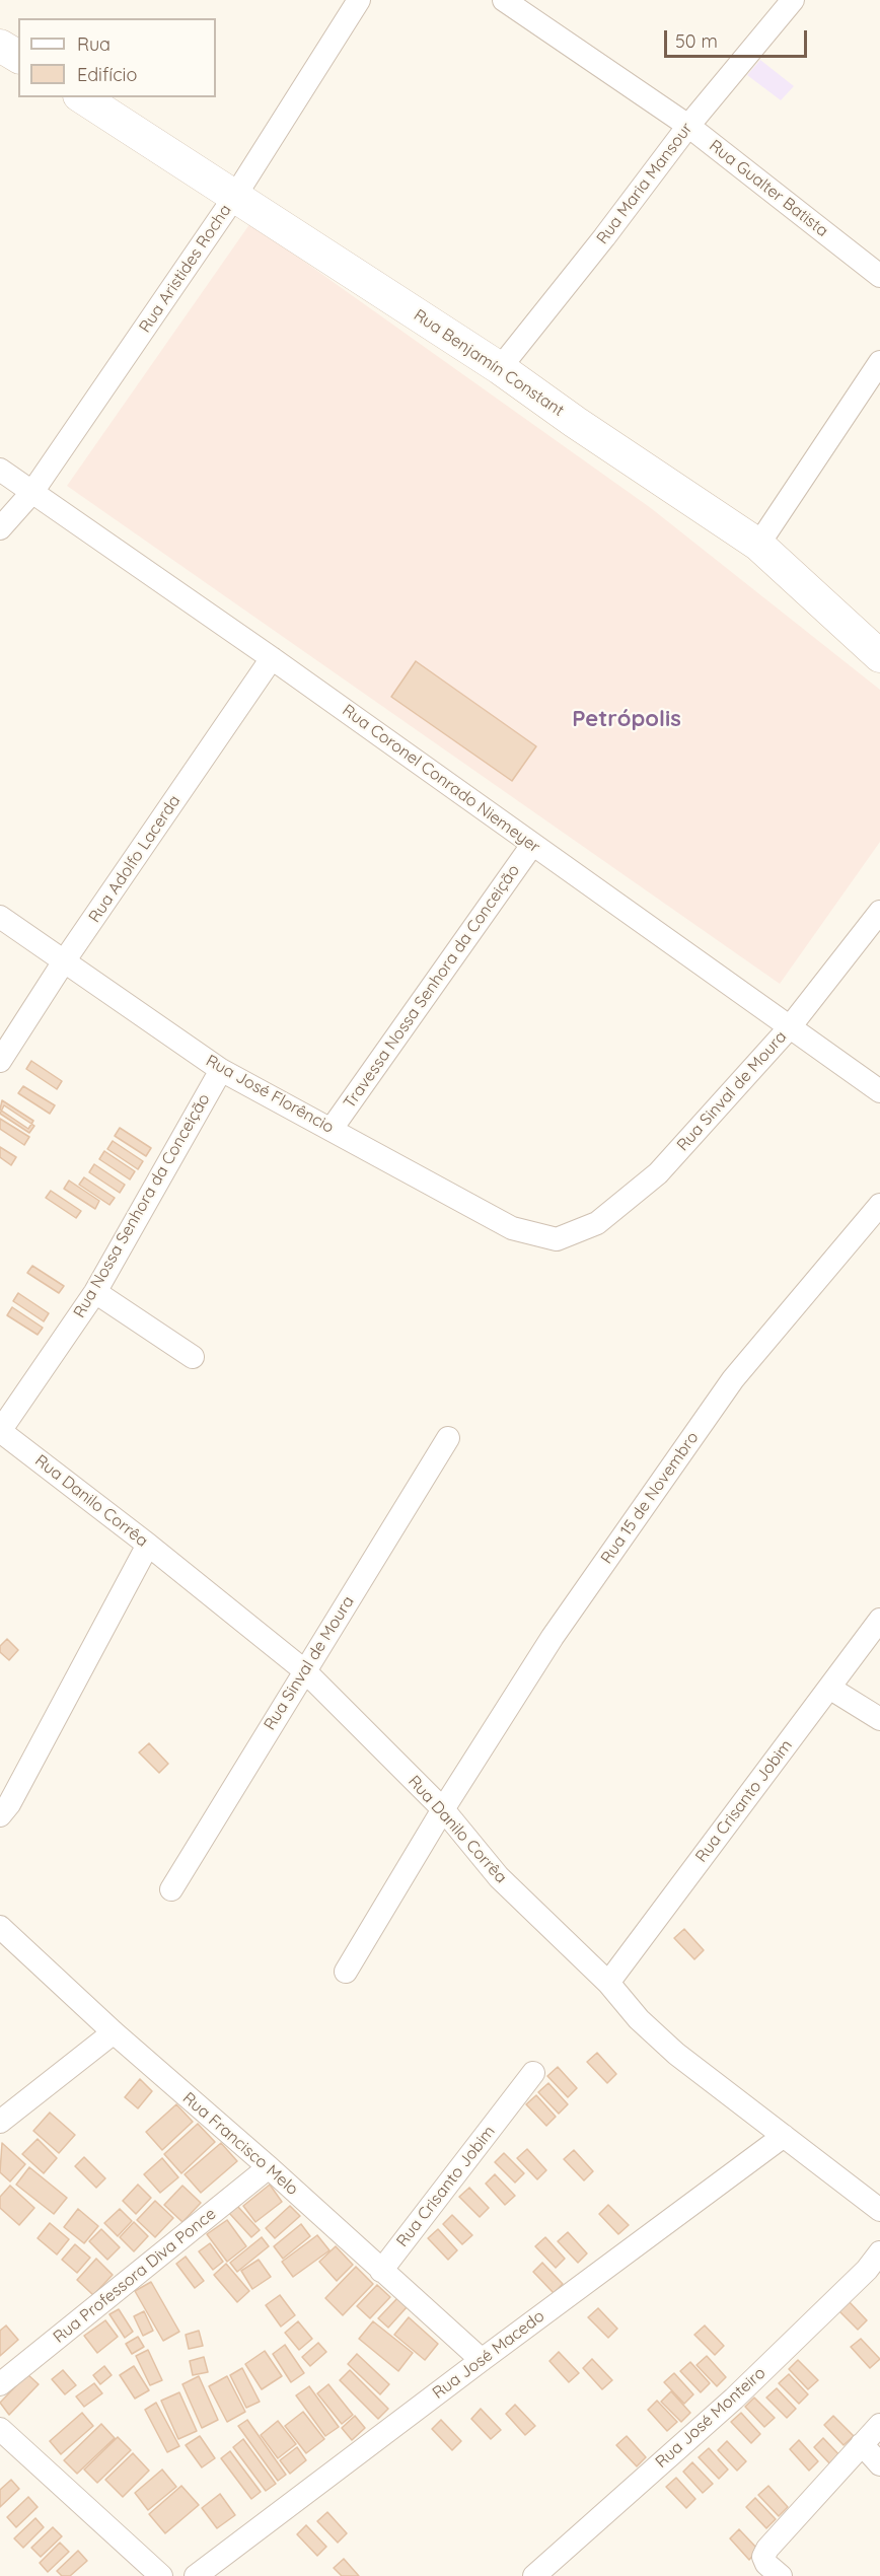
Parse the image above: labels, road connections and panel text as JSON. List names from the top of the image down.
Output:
{
  "streets": {
    "street": [
      "Rua Maria Mansour",
      "Rua Gualter Batista",
      "Rua Aristides Rocha",
      "Rua Benjamín Constant",
      "Rua Coronel Conrado Niemeyer",
      "Rua Adolfo Lacerda",
      "Travessa Nossa Senhora da Conceição",
      "Rua Sinval de Moura",
      "Rua José Florêncio",
      "Rua Nossa Senhora da Conceição",
      "Rua 15 de Novembro",
      "Rua Danilo Corrêa",
      "Rua Crisanto Jobim",
      "Rua Francisco Melo",
      "Rua Professora Diva Ponce",
      "Rua José Macedo",
      "Rua José Monteiro"
    ]
  },
  "crossings": [
    ["Rua Maria Mansour", "Rua Gualter Batista"],
    ["Rua Maria Mansour", "Rua Benjamín Constant"],
    ["Rua Aristides Rocha", "Rua Benjamín Constant"],
    ["Rua Aristides Rocha", "Rua Coronel Conrado Niemeyer"],
    ["Rua Coronel Conrado Niemeyer", "Rua Adolfo Lacerda"],
    ["Rua Coronel Conrado Niemeyer", "Travessa Nossa Senhora da Conceição"],
    ["Rua Coronel Conrado Niemeyer", "Rua Sinval de Moura"],
    ["Rua Adolfo Lacerda", "Rua José Florêncio"],
    ["Travessa Nossa Senhora da Conceição", "Rua José Florêncio"],
    ["Rua Sinval de Moura", "Rua José Florêncio"],
    ["Rua Sinval de Moura", "Rua Danilo Corrêa"],
    ["Rua José Florêncio", "Rua Nossa Senhora da Conceição"],
    ["Rua Nossa Senhora da Conceição", "Rua Danilo Corrêa"],
    ["Rua 15 de Novembro", "Rua Danilo Corrêa"],
    ["Rua Danilo Corrêa", "Rua Crisanto Jobim"],
    ["Rua Danilo Corrêa", "Rua José Macedo"],
    ["Rua Crisanto Jobim", "Rua Francisco Melo"],
    ["Rua Francisco Melo", "Rua Professora Diva Ponce"],
    ["Rua Francisco Melo", "Rua José Macedo"]
  ],
  "districts": ["Petrópolis"],
  "legend": ["Rua", "Edifício"],
  "scale_bar": "50 m"
}
